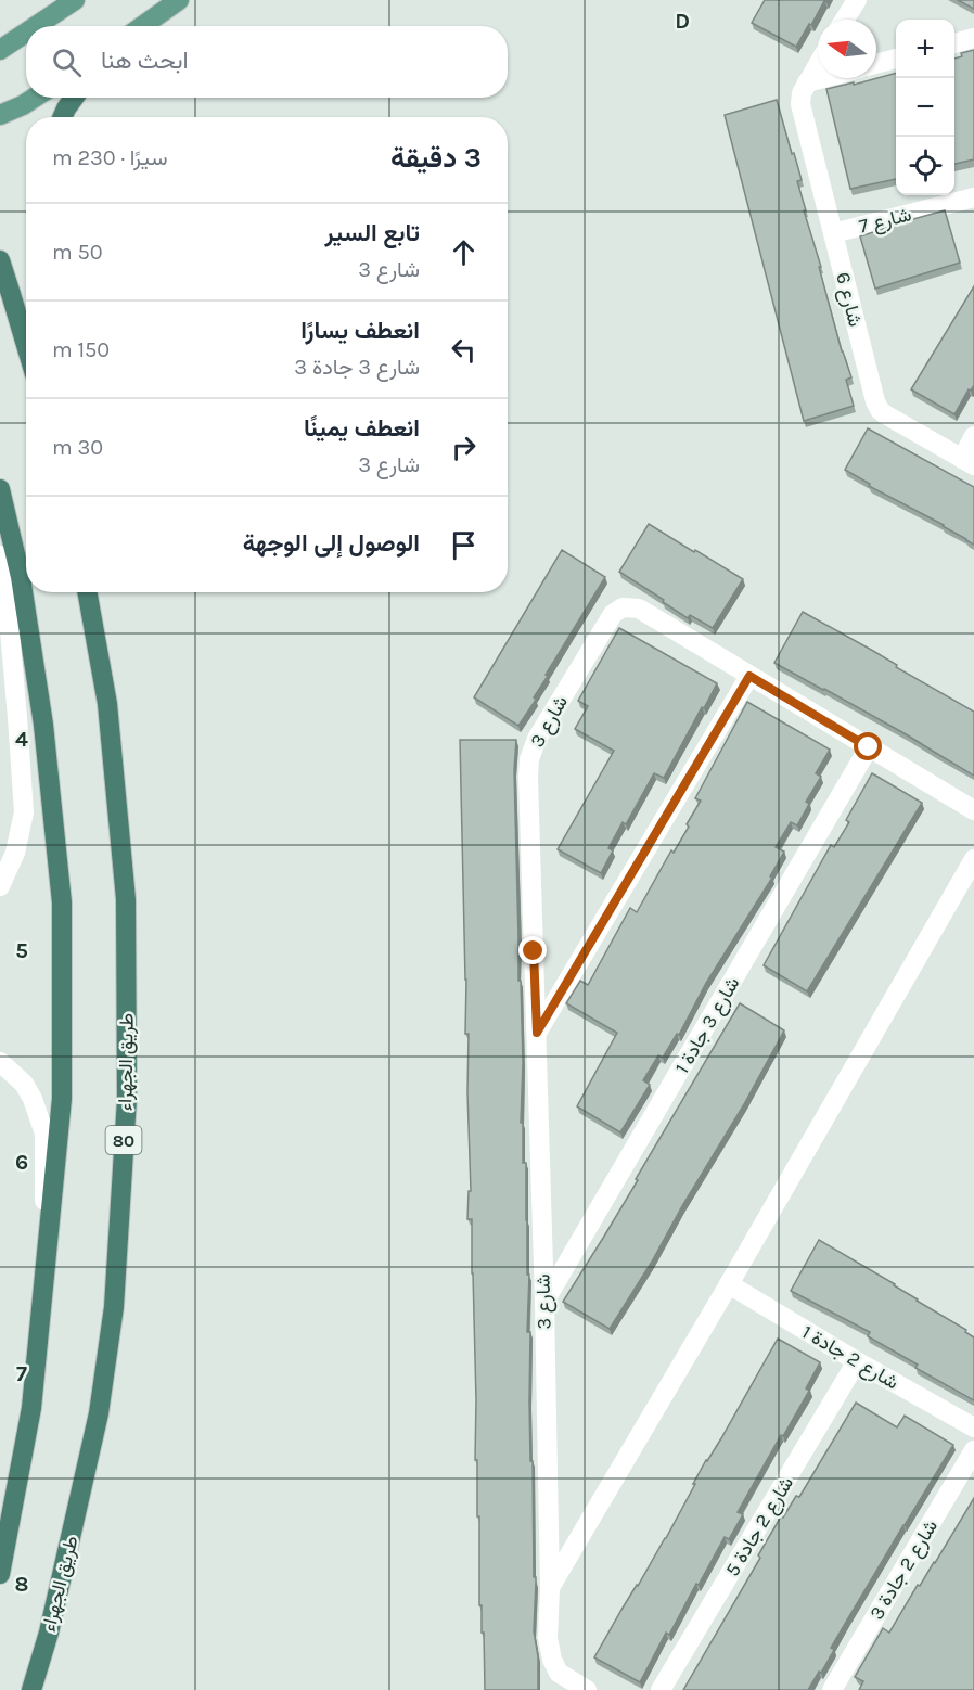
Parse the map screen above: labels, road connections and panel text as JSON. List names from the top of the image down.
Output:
{
  "streets": {
    "highway": ["طريق الجهراء", "80"],
    "street": [
      "شارع 7",
      "شارع 6",
      "شارع 3",
      "شارع 3 جادة 1",
      "شارع 2 جادة 1",
      "شارع 2 جادة 5",
      "شارع 2 جادة 3"
    ]
  },
  "crossings": [
    ["شارع 7", "شارع 6"],
    ["شارع 3", "شارع 3 جادة 1"],
    ["شارع 2 جادة 1", "شارع 2 جادة 5"]
  ],
  "north": "left",
  "page": {
    "map_buttons": ["+", "−"],
    "search": "ابحث هنا",
    "heading": ["3 دقيقة", "سيرًا · 230 m"],
    "list": [
      ["تابع السير", "شارع 3", "50 m"],
      ["انعطف يسارًا", "شارع 3 جادة 3", "150 m"],
      ["انعطف يمينًا", "شارع 3", "30 m"],
      "الوصول إلى الوجهة"
    ]
  },
  "grid": {
    "columns": ["D"],
    "rows": [
      "4",
      "5",
      "6",
      "7",
      "8"
    ]
  }
}
